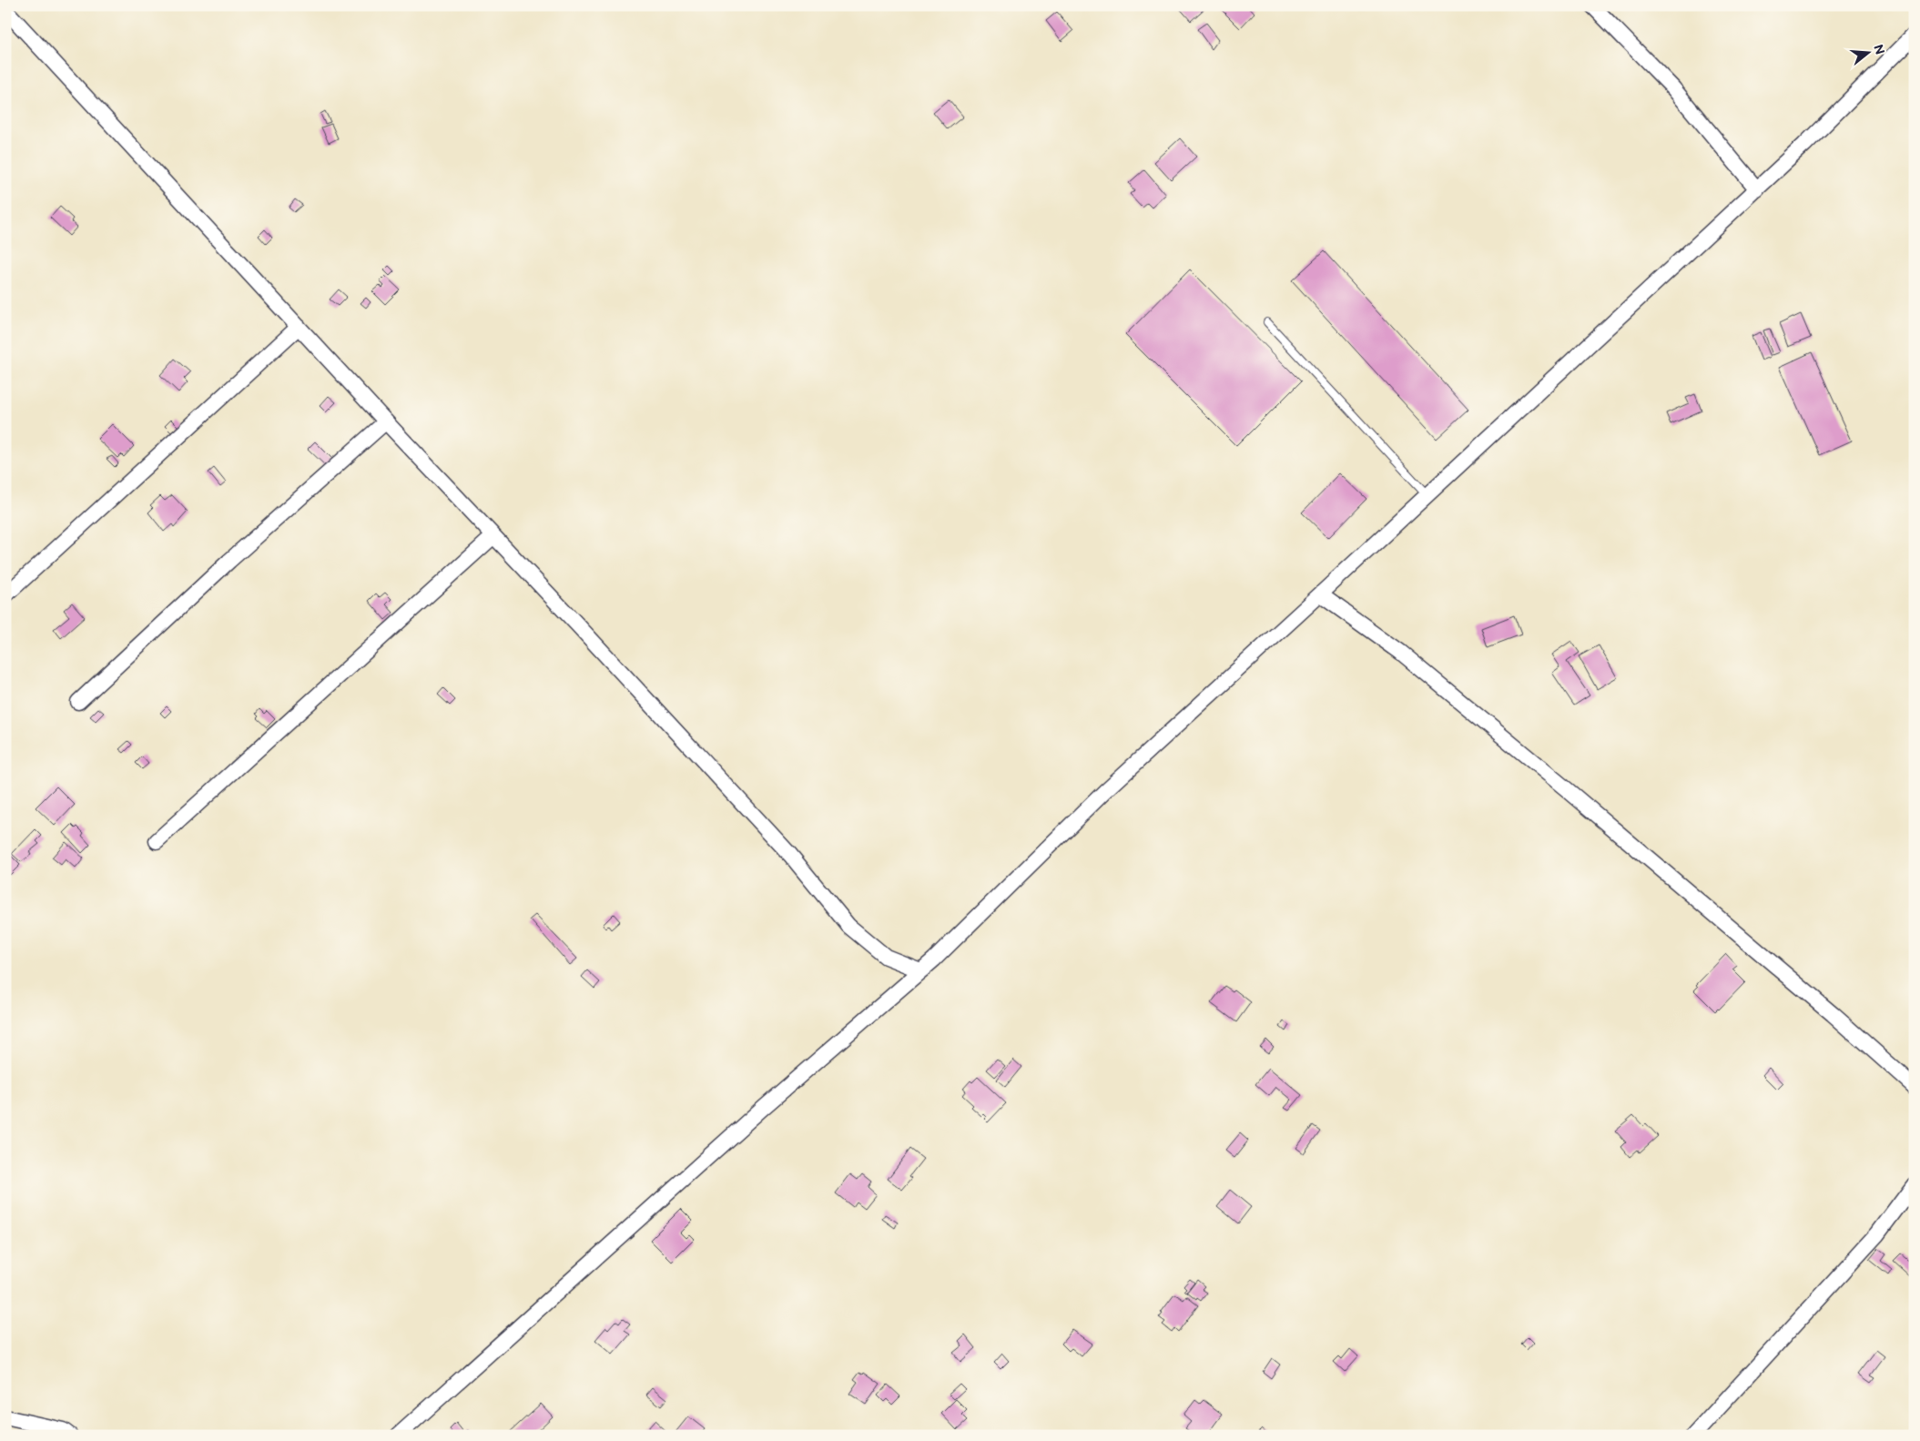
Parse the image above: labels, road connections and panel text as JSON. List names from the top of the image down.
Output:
{
  "north": "right"
}
